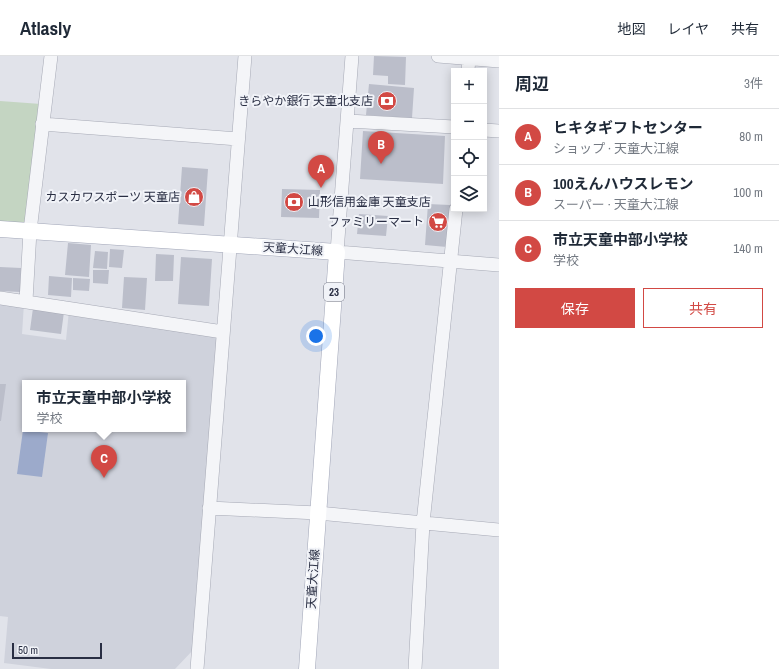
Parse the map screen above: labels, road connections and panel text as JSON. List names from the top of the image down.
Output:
{
  "streets": {
    "main road": ["天童大江線", "23"]
  },
  "places": {
    "bank": ["きらやか銀行 天童北支店", "山形信用金庫 天童支店"],
    "shop": ["カスカワスポーツ 天童店"],
    "supermarket": ["ファミリーマート"]
  },
  "scale_bar": "50 m",
  "page": {
    "header": "Atlasly",
    "nav": ["地図", "レイヤ", "共有"],
    "heading": ["周辺", "3件"],
    "map_buttons": ["+", "−"],
    "list": [
      {
        "mark": "A",
        "name": "ヒキタギフトセンター",
        "note": "ショップ · 天童大江線",
        "value": "80 m"
      },
      {
        "mark": "B",
        "name": "100えんハウスレモン",
        "note": "スーパー · 天童大江線",
        "value": "100 m"
      },
      {
        "mark": "C",
        "name": "市立天童中部小学校",
        "note": "学校",
        "value": "140 m"
      }
    ],
    "pins": ["B", "A", "C"],
    "buttons": ["保存", "共有"],
    "popup": ["市立天童中部小学校", "学校"],
    "scale": "50 m"
  }
}
